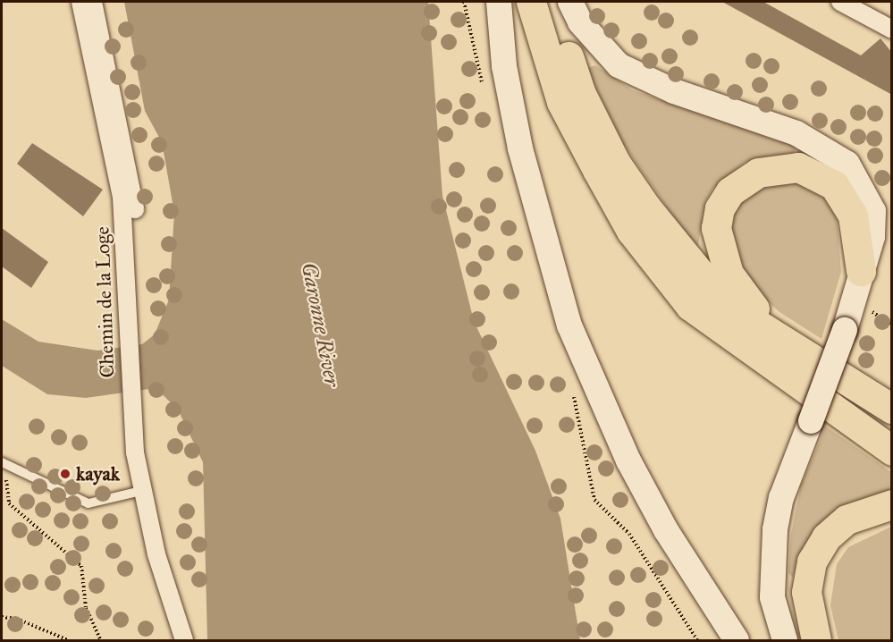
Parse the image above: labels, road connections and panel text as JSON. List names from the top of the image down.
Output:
{
  "streets": {
    "street": ["Chemin de la Loge"]
  },
  "water": ["Garonne River"],
  "places": ["kayak"]
}
